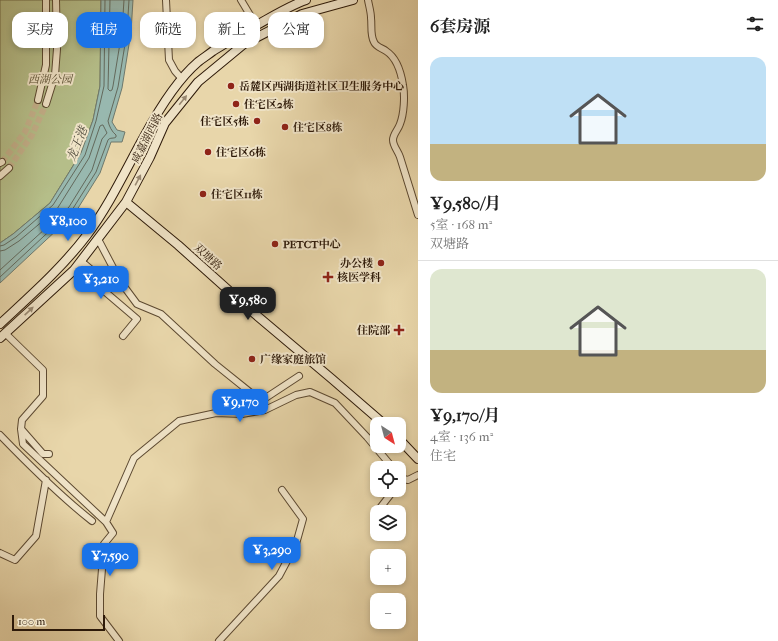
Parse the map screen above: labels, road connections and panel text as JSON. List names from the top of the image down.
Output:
{
  "streets": {
    "main road": ["咸嘉湖西路", "双塘路"]
  },
  "crossings": [
    ["咸嘉湖西路", "双塘路"]
  ],
  "water": ["龙王港"],
  "parks": ["西湖公园"],
  "places": {
    "other": [
      "岳麓区西湖街道社区卫生服务中心",
      "住宅区2栋",
      "住宅区5栋",
      "住宅区8栋",
      "住宅区6栋",
      "住宅区11栋",
      "PETCT中心",
      "办公楼",
      "广缘家庭旅馆"
    ],
    "health": ["核医学科", "住院部"]
  },
  "scale_bar": "100 m",
  "north": "bottom right",
  "page": {
    "heading": "6套房源",
    "chip": [
      "买房",
      "租房",
      "筛选",
      "新上",
      "公寓"
    ],
    "list": [
      {
        "name": "¥9,580/月",
        "note": "5室 · 168 m² · 双塘路"
      },
      {
        "name": "¥9,170/月",
        "note": "4室 · 136 m² · 住宅"
      }
    ],
    "price": [
      "¥8,100",
      "¥3,210",
      "¥9,580",
      "¥9,170",
      "¥3,290",
      "¥7,590"
    ],
    "map_buttons": ["+", "−"],
    "scale": "100 m"
  }
}
